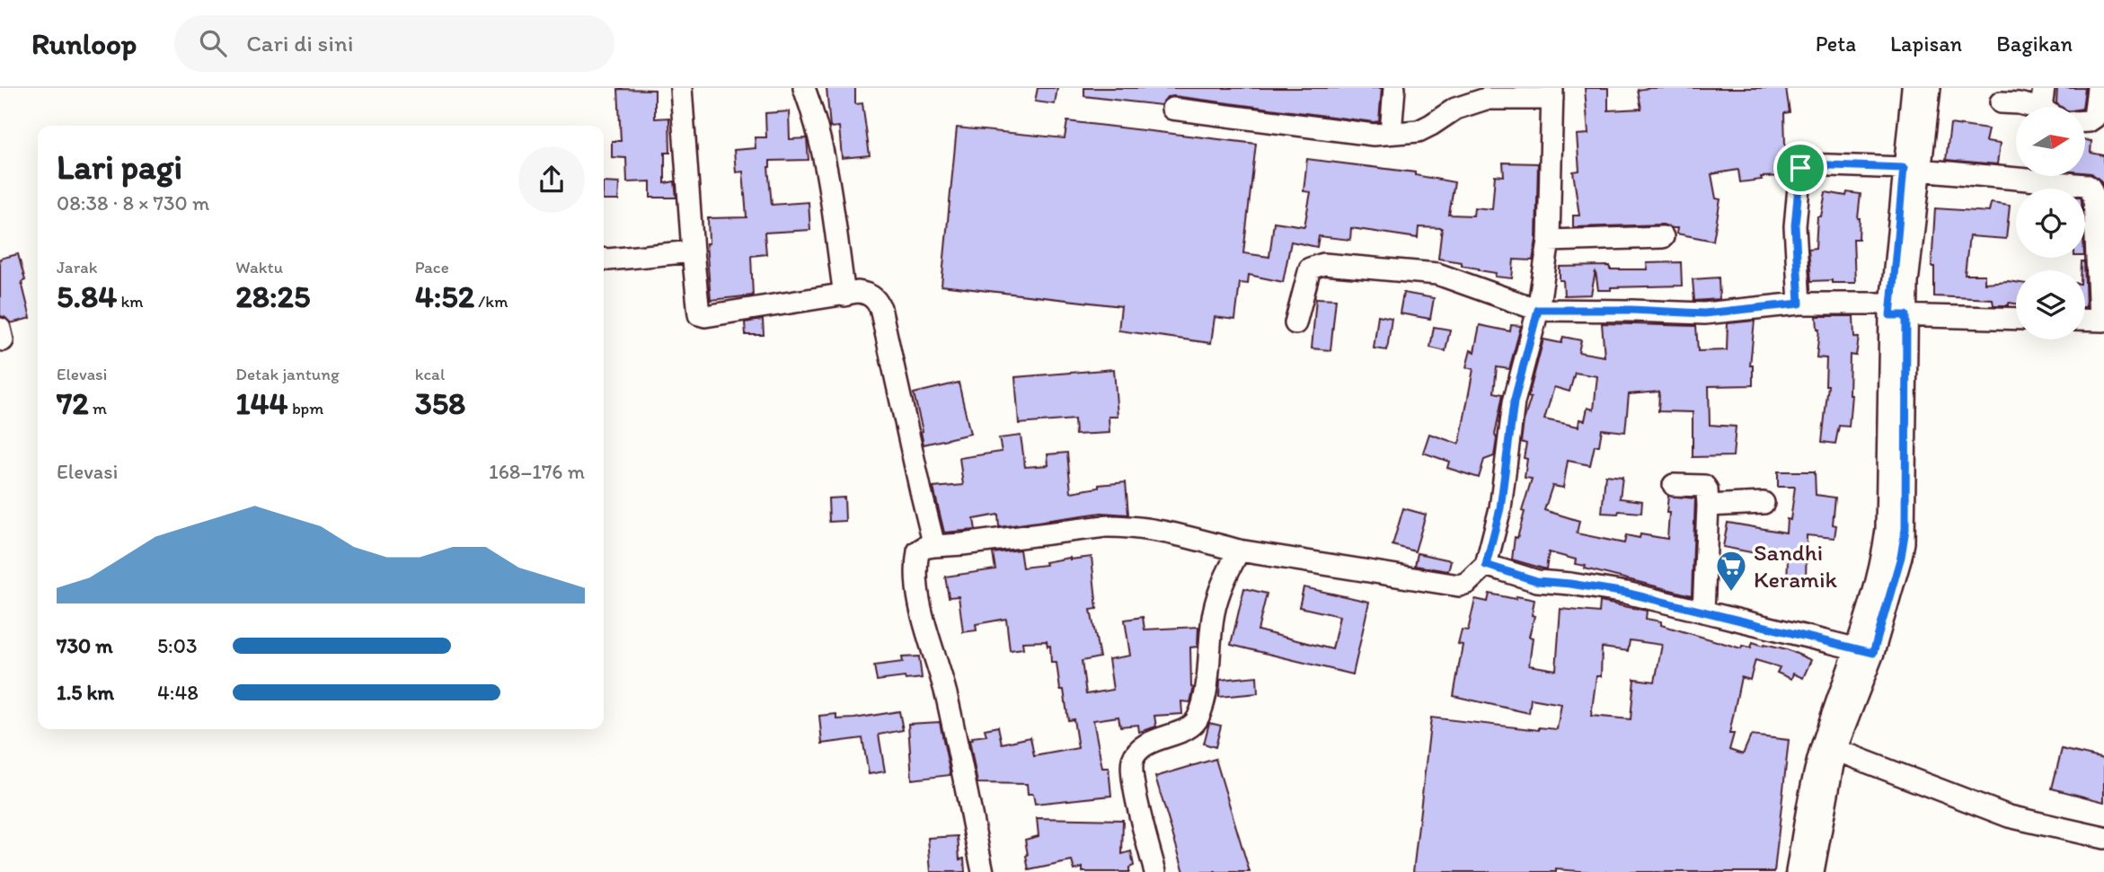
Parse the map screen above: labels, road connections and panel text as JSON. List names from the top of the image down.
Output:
{
  "places": {
    "supermarket": ["Sandhi Keramik"]
  },
  "north": "right",
  "page": {
    "header": "Runloop",
    "search": "Cari di sini",
    "nav": ["Peta", "Lapisan", "Bagikan"],
    "heading": ["Lari pagi", "08:38 · 8 × 730 m"],
    "stats": [
      ["Jarak", "5.84 km"],
      ["Waktu", "28:25"],
      ["Pace", "4:52 /km"],
      ["Elevasi", "72 m"],
      ["Detak jantung", "144 bpm"],
      ["kcal", "358"]
    ],
    "chart": ["Elevasi", "168–176 m"],
    "list": [
      {
        "name": "730 m",
        "note": "5:03"
      },
      {
        "name": "1.5 km",
        "note": "4:48"
      }
    ]
  }
}
